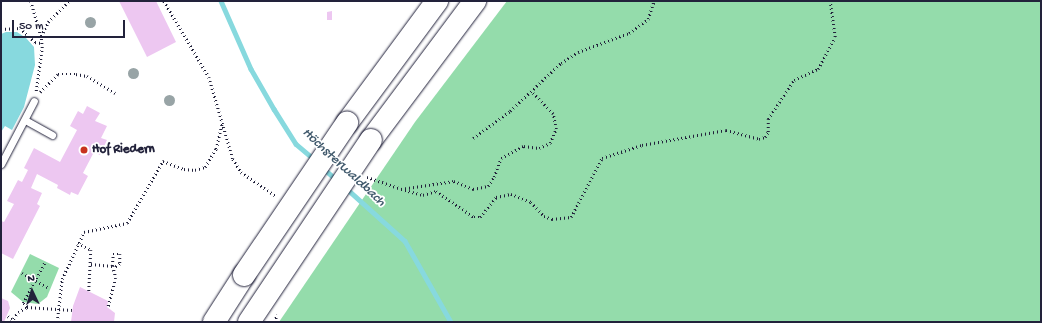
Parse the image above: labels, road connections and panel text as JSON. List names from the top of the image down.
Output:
{
  "water": ["Höchsterwaldbach"],
  "places": ["Hof Riedern"],
  "scale_bar": "50 m",
  "north": "top"
}
